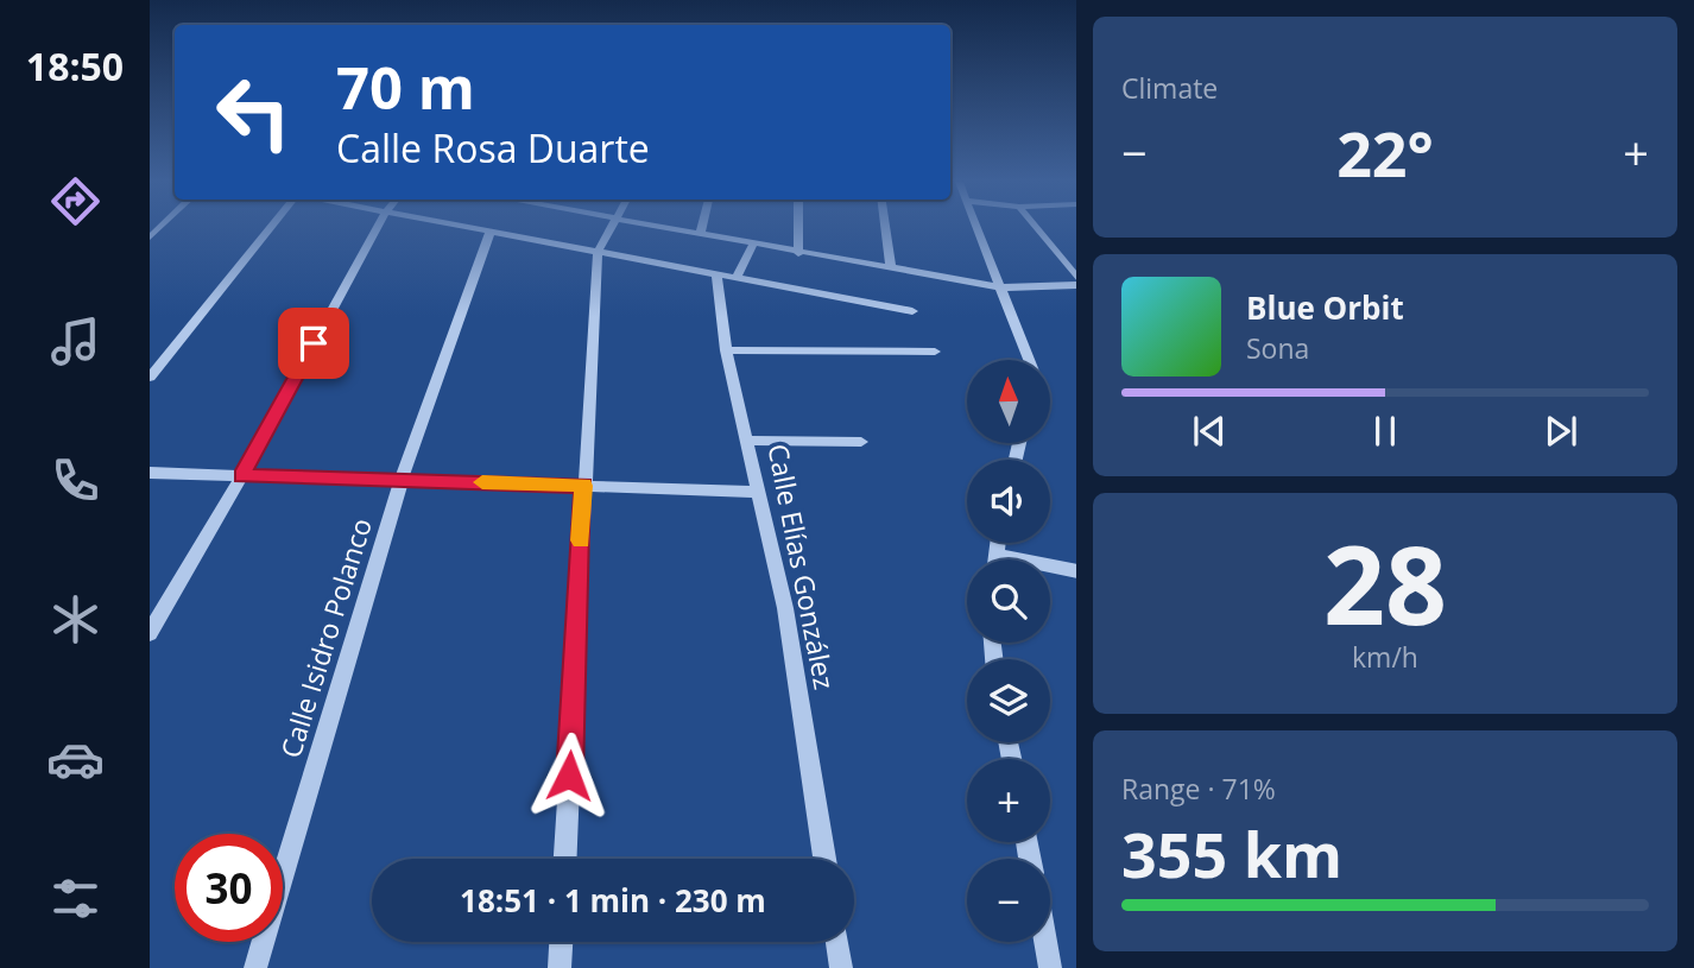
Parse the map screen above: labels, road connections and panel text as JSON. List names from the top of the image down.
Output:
{
  "streets": {
    "street": ["Calle Elías González", "Calle Isidro Polanco"]
  },
  "north": "top",
  "page": {
    "tabs": "18:50",
    "tile": [
      "Climate",
      ["28", "km/h"],
      ["Range · 71%", "355 km"]
    ],
    "turn": ["70 m", "Calle Rosa Duarte"],
    "heat": ["−", "22°", "+"],
    "song": ["Blue Orbit", "Sona"],
    "map_buttons": ["+", "−"],
    "limit": "30",
    "trip": "18:51 · 1 min · 230 m"
  }
}
